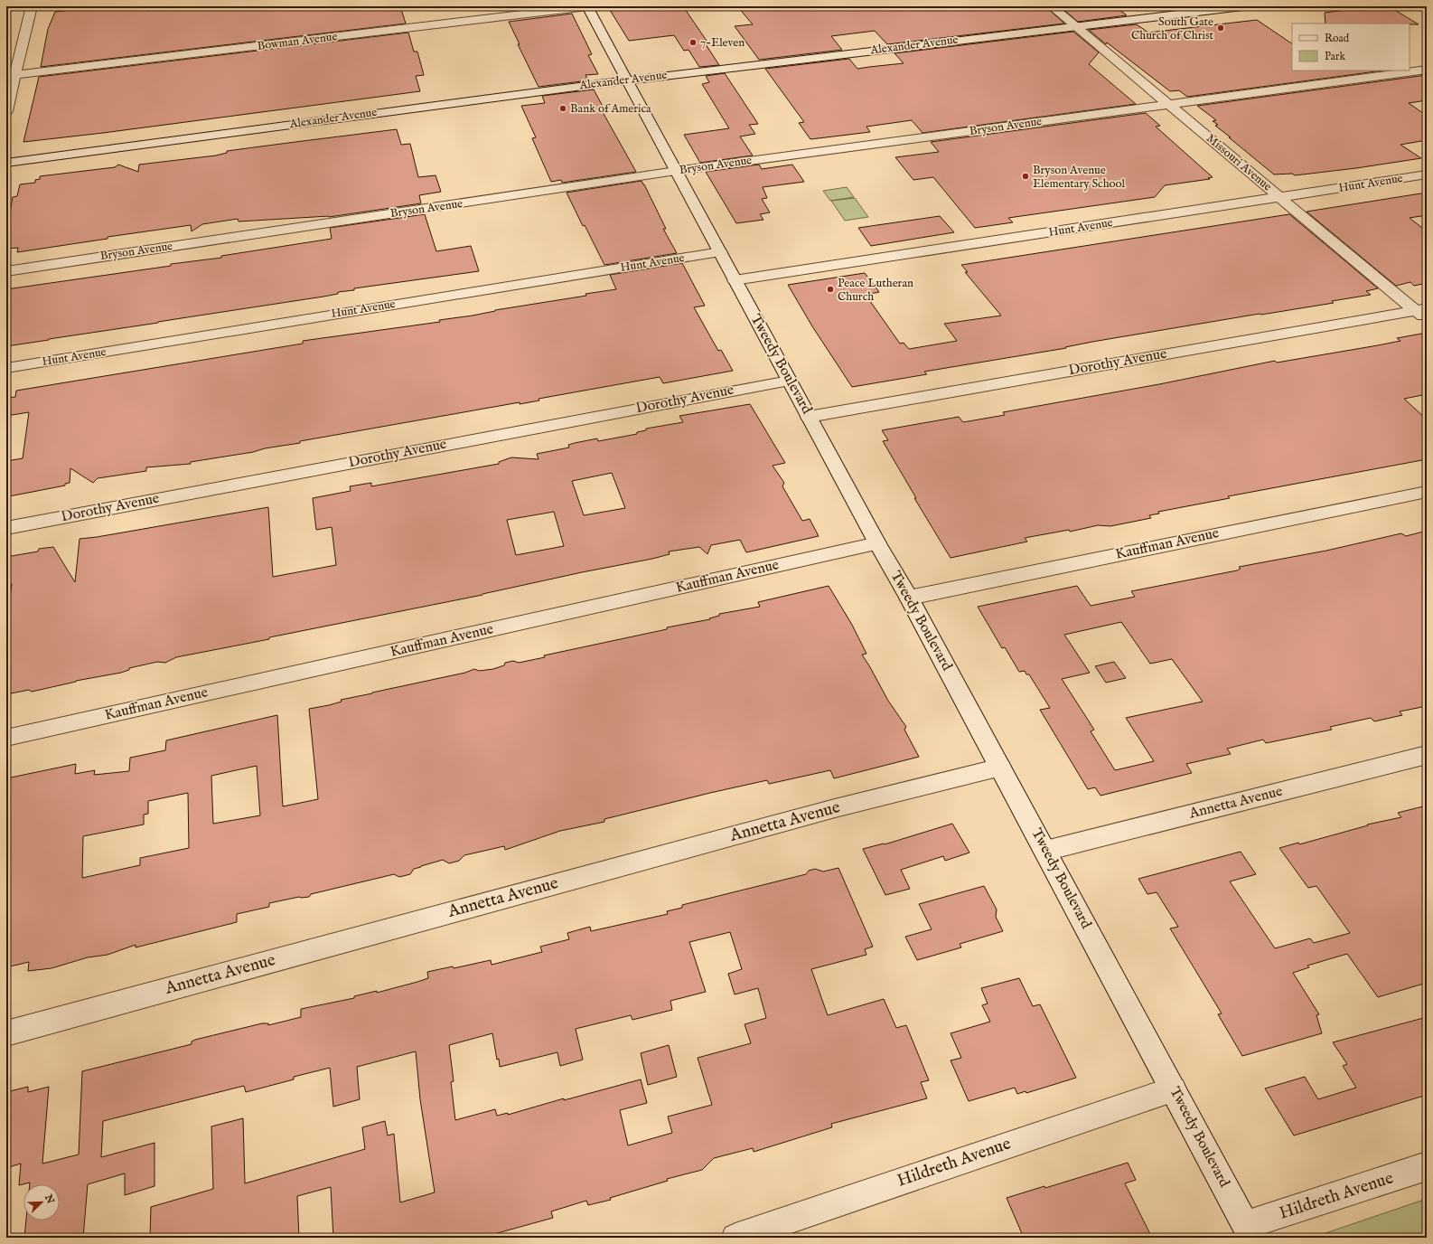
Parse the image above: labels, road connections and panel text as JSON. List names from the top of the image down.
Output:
{
  "streets": {
    "street": [
      "Bowman Avenue",
      "Alexander Avenue",
      "Bryson Avenue",
      "Missouri Avenue",
      "Hunt Avenue",
      "Dorothy Avenue",
      "Tweedy Boulevard",
      "Kauffman Avenue",
      "Annetta Avenue",
      "Hildreth Avenue"
    ]
  },
  "crossings": [
    ["Bowman Avenue", "Tweedy Boulevard"],
    ["Alexander Avenue", "Missouri Avenue"],
    ["Alexander Avenue", "Tweedy Boulevard"],
    ["Bryson Avenue", "Missouri Avenue"],
    ["Bryson Avenue", "Tweedy Boulevard"],
    ["Missouri Avenue", "Hunt Avenue"],
    ["Missouri Avenue", "Dorothy Avenue"],
    ["Hunt Avenue", "Tweedy Boulevard"],
    ["Dorothy Avenue", "Tweedy Boulevard"],
    ["Tweedy Boulevard", "Kauffman Avenue"],
    ["Tweedy Boulevard", "Annetta Avenue"],
    ["Tweedy Boulevard", "Hildreth Avenue"]
  ],
  "places": [
    "South Gate Church of Christ",
    "7-Eleven",
    "Bank of America",
    "Bryson Avenue Elementary School",
    "Peace Lutheran Church"
  ],
  "legend": ["Road", "Park"],
  "north": "top right"
}
